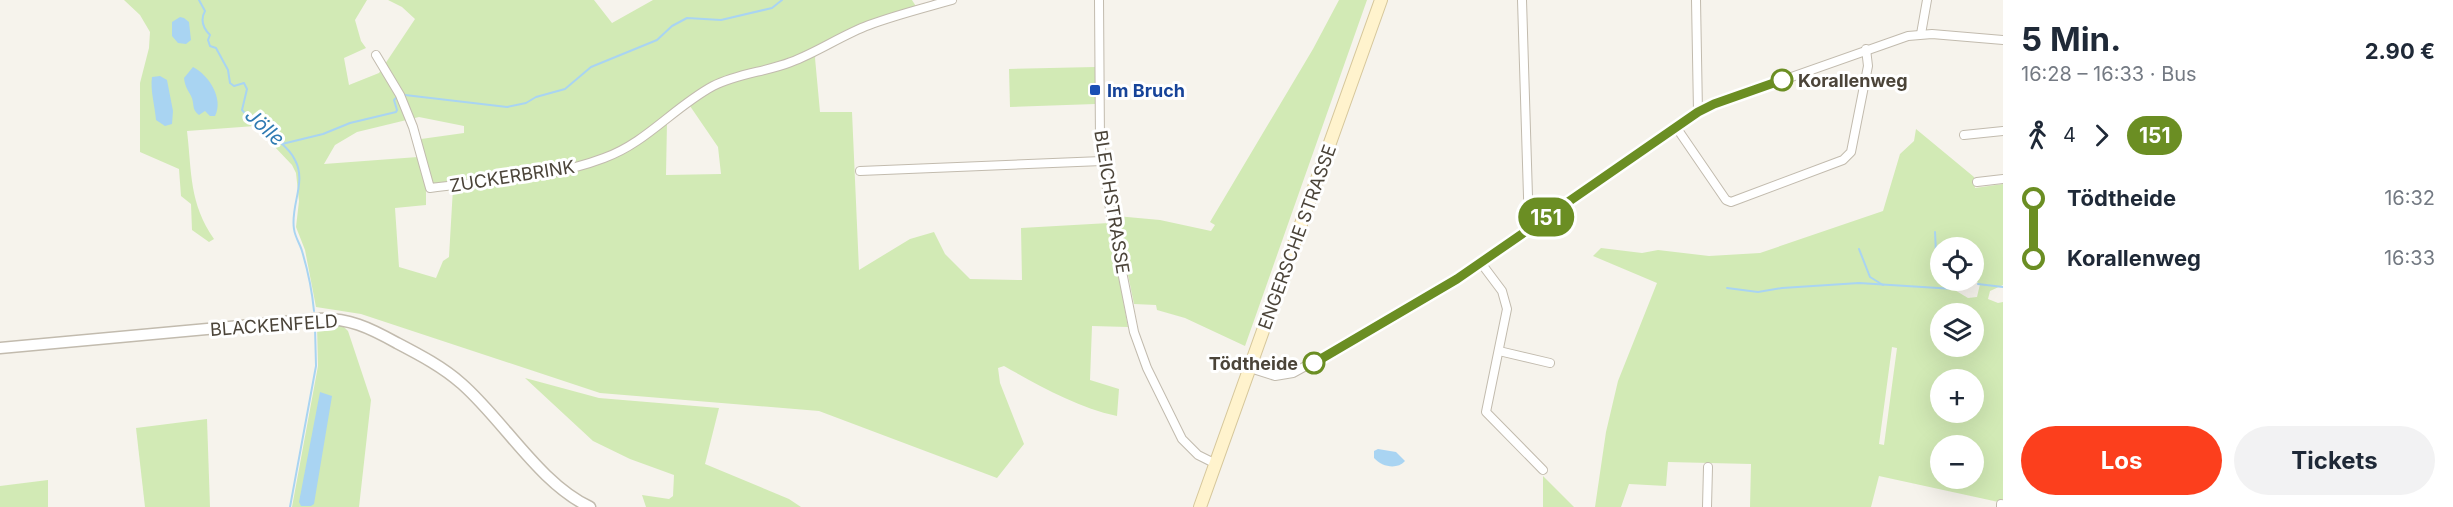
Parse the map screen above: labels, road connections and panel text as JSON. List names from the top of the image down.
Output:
{
  "streets": {
    "main road": ["ENGERSCHE STRASSE"],
    "street": ["ZUCKERBRINK", "BLEICHSTRASSE", "BLACKENFELD"]
  },
  "crossings": [
    ["BLEICHSTRASSE", "ENGERSCHE STRASSE"]
  ],
  "water": ["Jölle"],
  "places": {
    "other": ["Korallenweg", "Tödtheide"],
    "transit": ["Im Bruch"]
  },
  "lines": ["bus line 151"],
  "page": {
    "on_map": "151",
    "heading": ["5 Min.", "16:28 – 16:33 · Bus", "2.90 €"],
    "legs": ["4", "151"],
    "list": [
      {
        "name": "Tödtheide",
        "value": "16:32"
      },
      {
        "name": "Korallenweg",
        "value": "16:33"
      }
    ],
    "map_buttons": ["+", "−"],
    "buttons": ["Los", "Tickets"]
  }
}
